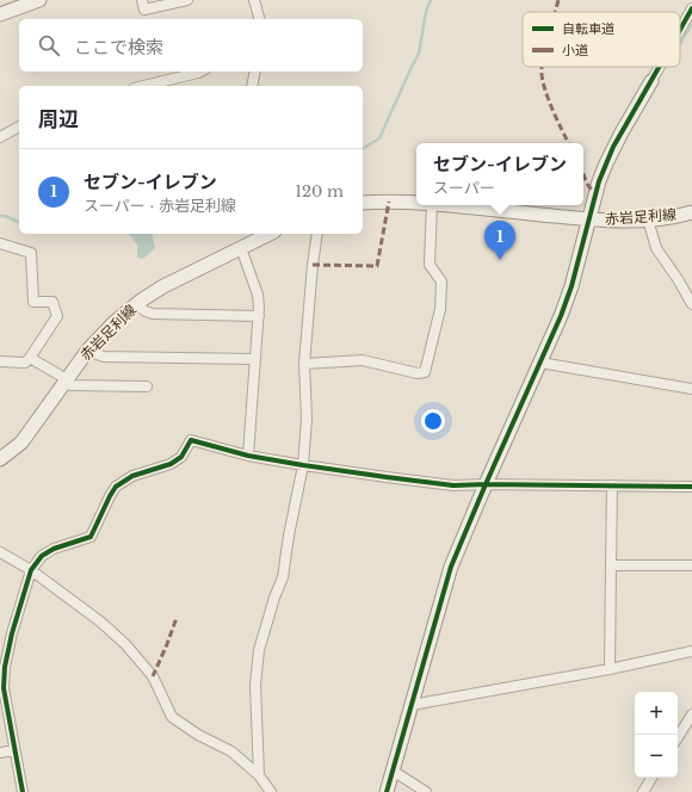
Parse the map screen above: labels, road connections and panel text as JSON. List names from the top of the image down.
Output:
{
  "streets": {
    "street": ["赤岩足利線"]
  },
  "legend": ["自転車道", "小道"],
  "page": {
    "search": "ここで検索",
    "heading": "周辺",
    "popup": ["セブン-イレブン", "スーパー"],
    "list": [
      {
        "mark": "1",
        "name": "セブン-イレブン",
        "note": "スーパー · 赤岩足利線",
        "value": "120 m"
      }
    ],
    "pins": "1",
    "map_buttons": ["+", "−"]
  }
}
